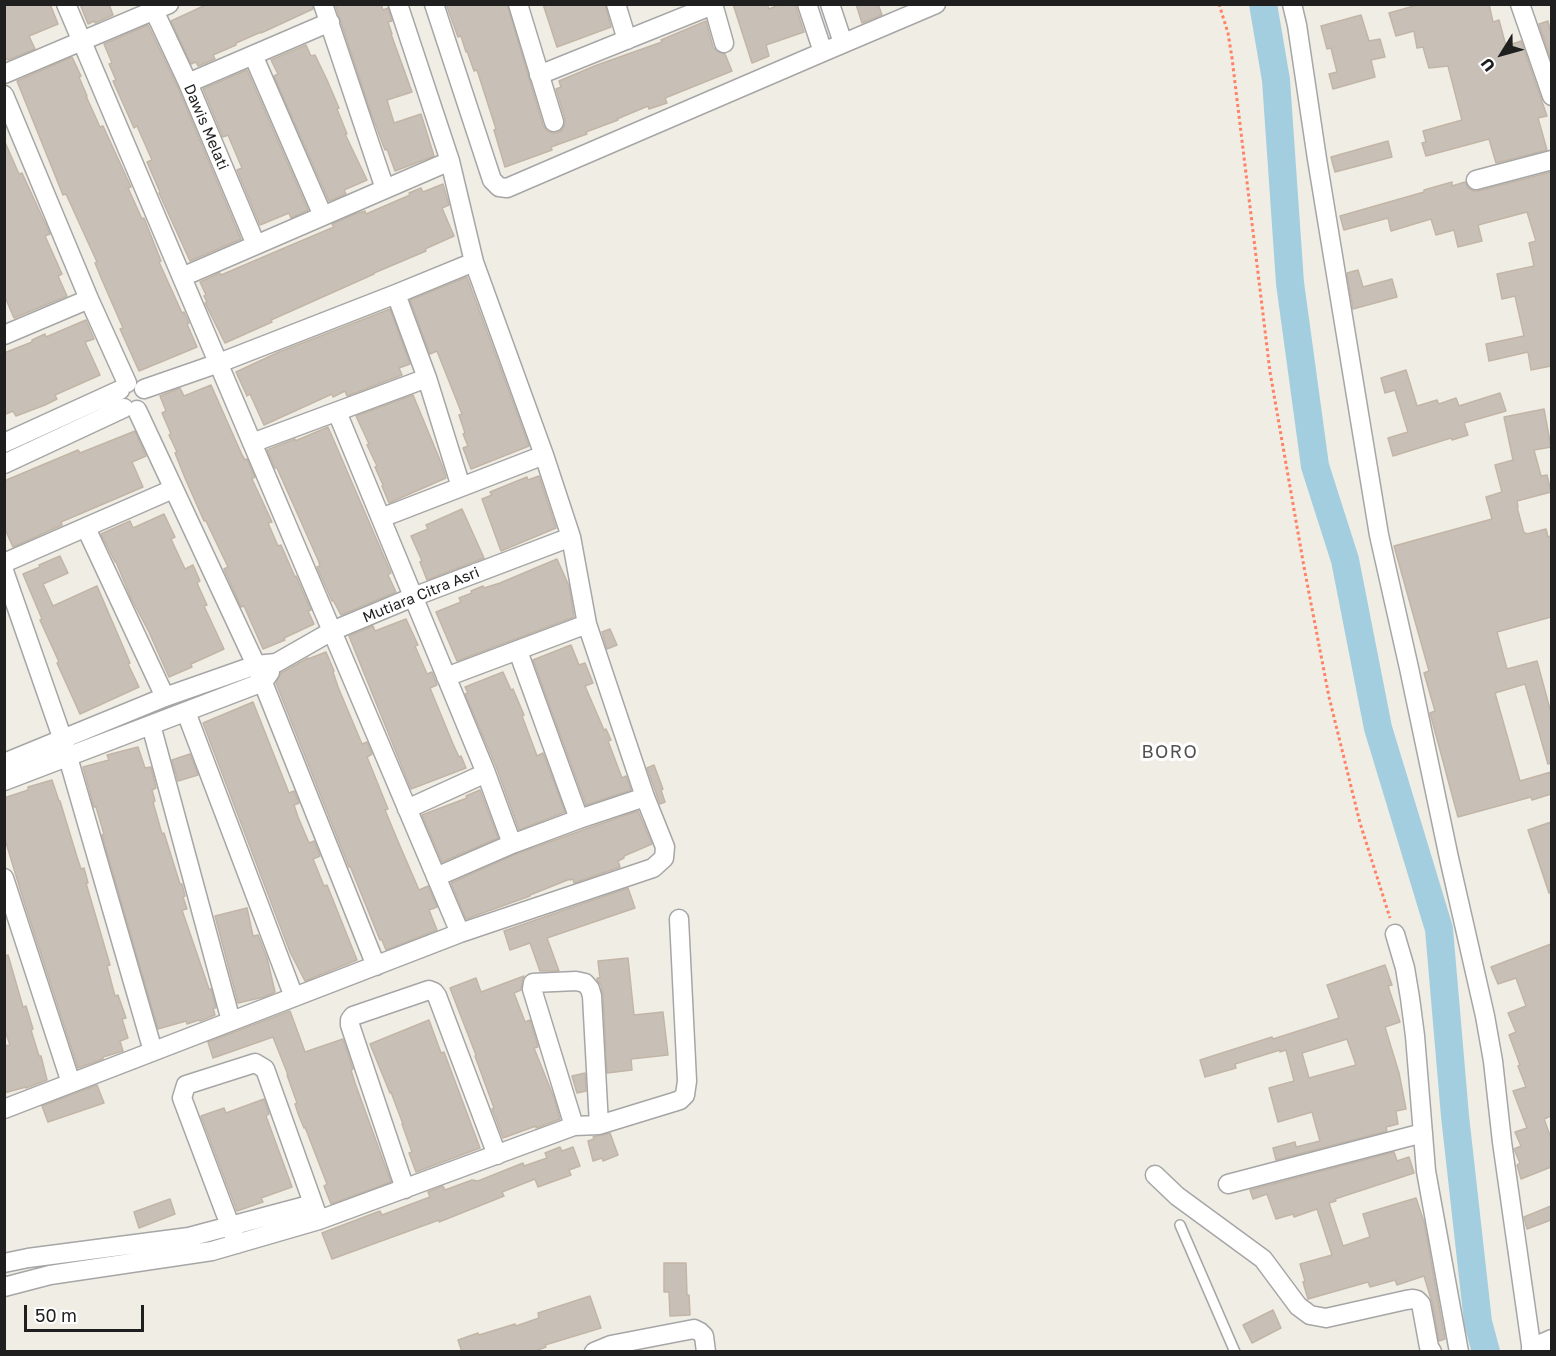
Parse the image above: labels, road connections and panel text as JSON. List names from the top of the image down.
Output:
{
  "streets": {
    "street": ["Dawis Melati", "Mutiara Citra Asri"]
  },
  "districts": ["BORO"],
  "scale_bar": "50 m",
  "north": "bottom left"
}
